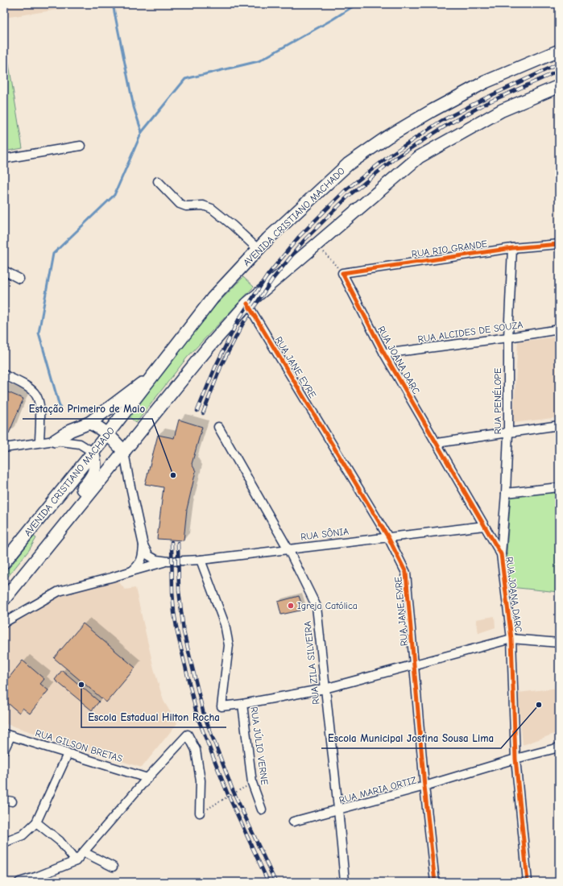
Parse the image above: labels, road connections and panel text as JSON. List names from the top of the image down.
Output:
{
  "streets": {
    "highway": ["AVENIDA CRISTIANO MACHADO"],
    "street": [
      "RUA RIO GRANDE",
      "RUA ALCIDES DE SOUZA",
      "RUA JOANA DARC",
      "RUA JANE EYRE",
      "RUA PENÉLOPE",
      "RUA SÔNIA",
      "RUA ZILA SILVEIRA",
      "RUA GILSON BRETAS",
      "RUA JÚLIO VERNE",
      "RUA MARIA ORTIZ"
    ]
  },
  "crossings": [
    ["RUA RIO GRANDE", "RUA JOANA DARC"],
    ["RUA RIO GRANDE", "RUA PENÉLOPE"],
    ["RUA ALCIDES DE SOUZA", "RUA JOANA DARC"],
    ["RUA ALCIDES DE SOUZA", "RUA PENÉLOPE"],
    ["RUA JOANA DARC", "RUA PENÉLOPE"],
    ["RUA JOANA DARC", "RUA SÔNIA"],
    ["RUA JOANA DARC", "RUA MARIA ORTIZ"],
    ["RUA JANE EYRE", "RUA SÔNIA"],
    ["RUA JANE EYRE", "RUA MARIA ORTIZ"],
    ["RUA SÔNIA", "RUA ZILA SILVEIRA"],
    ["RUA ZILA SILVEIRA", "RUA MARIA ORTIZ"]
  ],
  "places": [
    "Estação Primeiro de Maio",
    "Igreja Católica",
    "Escola Estadual Hilton Rocha",
    "Escola Municipal Josfina Sousa Lima"
  ]
}
